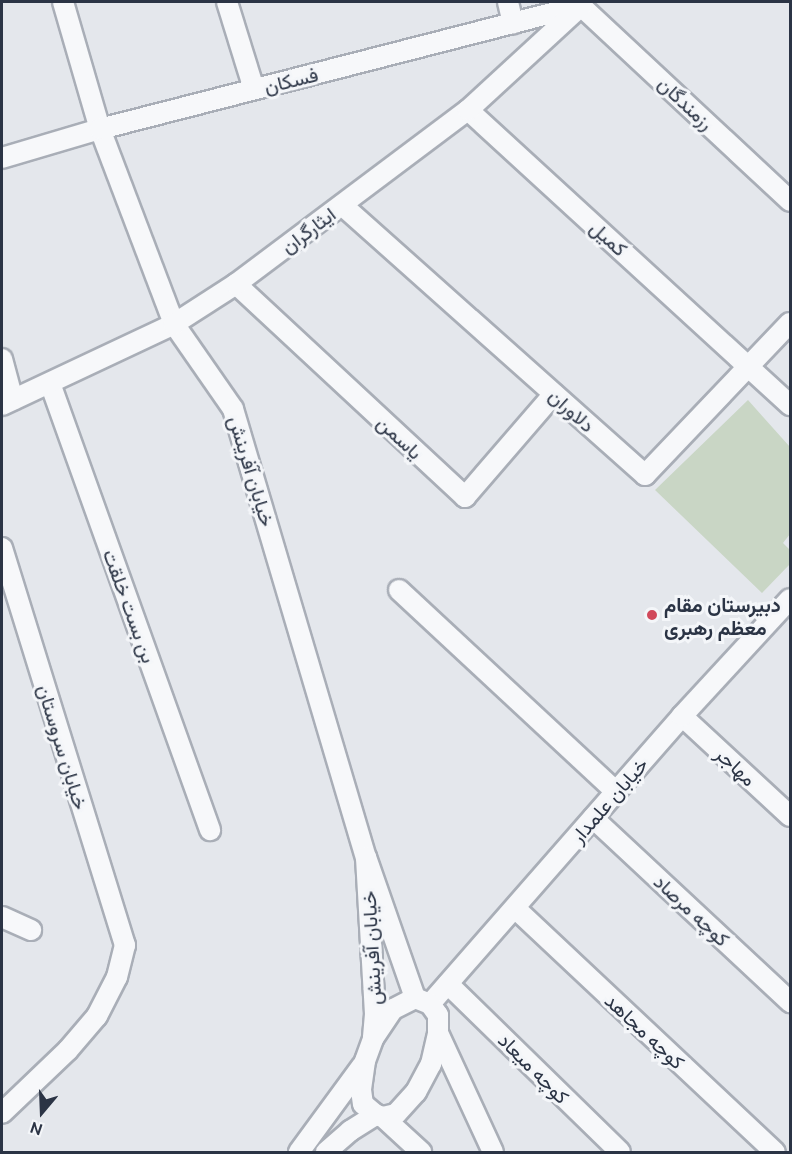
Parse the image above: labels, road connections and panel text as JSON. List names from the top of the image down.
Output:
{
  "streets": {
    "street": [
      "فسکان",
      "رزمندگان",
      "ایثارگران",
      "کمیل",
      "دلاوران",
      "یاسمن",
      "خیابان آفرینش",
      "بن بست خلقت",
      "خیابان سروستان",
      "مهاجر",
      "خیابان علمدار",
      "کوچه مرصاد",
      "کوچه مجاهد",
      "کوچه میعاد"
    ]
  },
  "crossings": [
    ["فسکان", "رزمندگان"],
    ["فسکان", "ایثارگران"],
    ["فسکان", "خیابان آفرینش"],
    ["رزمندگان", "ایثارگران"],
    ["ایثارگران", "کمیل"],
    ["ایثارگران", "دلاوران"],
    ["ایثارگران", "یاسمن"],
    ["ایثارگران", "خیابان آفرینش"],
    ["ایثارگران", "بن بست خلقت"],
    ["کمیل", "دلاوران"],
    ["دلاوران", "یاسمن"],
    ["خیابان آفرینش", "خیابان علمدار"],
    ["مهاجر", "خیابان علمدار"],
    ["خیابان علمدار", "کوچه مرصاد"],
    ["خیابان علمدار", "کوچه مجاهد"],
    ["خیابان علمدار", "کوچه میعاد"]
  ],
  "places": ["دبیرستان مقام معظم رهبری"],
  "north": "bottom"
}
